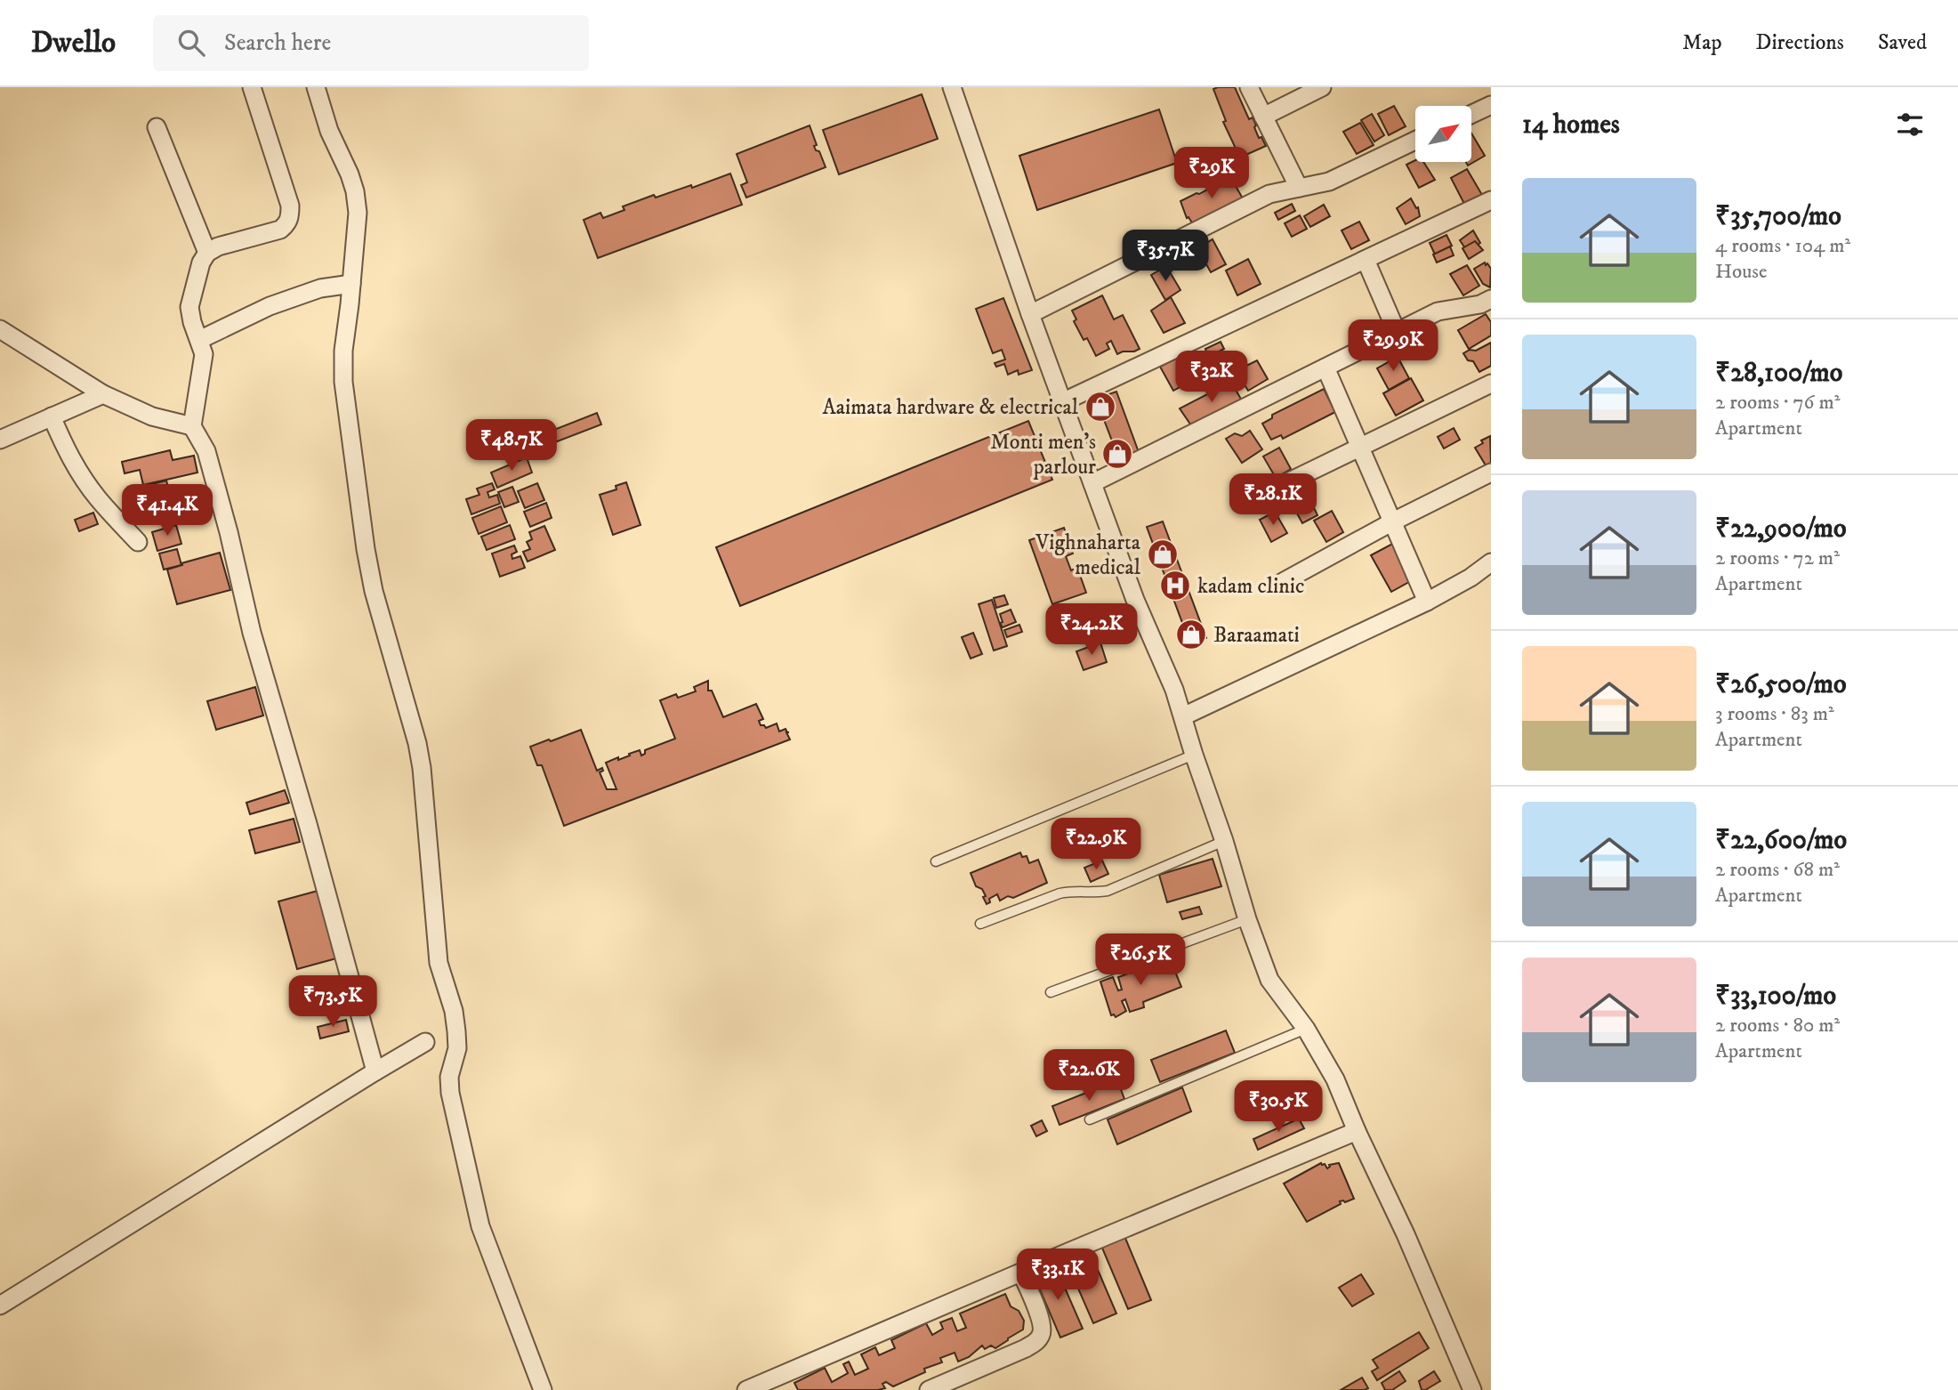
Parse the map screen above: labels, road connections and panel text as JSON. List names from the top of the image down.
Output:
{
  "places": {
    "shop": [
      "Aaimata hardware & electrical",
      "Monti men's parlour",
      "Vighnaharta medical",
      "Baraamati"
    ],
    "hospital": ["kadam clinic"]
  },
  "north": "top right",
  "page": {
    "header": "Dwello",
    "search": "Search here",
    "nav": ["Map", "Directions", "Saved"],
    "heading": "14 homes",
    "price": [
      "₹29K",
      "₹35.7K",
      "₹29.9K",
      "₹32K",
      "₹48.7K",
      "₹28.1K",
      "₹41.4K",
      "₹24.2K",
      "₹22.9K",
      "₹26.5K",
      "₹73.5K",
      "₹22.6K",
      "₹30.5K",
      "₹33.1K"
    ],
    "list": [
      {
        "name": "₹35,700/mo",
        "note": "4 rooms · 104 m² · House"
      },
      {
        "name": "₹28,100/mo",
        "note": "2 rooms · 76 m² · Apartment"
      },
      {
        "name": "₹22,900/mo",
        "note": "2 rooms · 72 m² · Apartment"
      },
      {
        "name": "₹26,500/mo",
        "note": "3 rooms · 83 m² · Apartment"
      },
      {
        "name": "₹22,600/mo",
        "note": "2 rooms · 68 m² · Apartment"
      },
      {
        "name": "₹33,100/mo",
        "note": "2 rooms · 80 m² · Apartment"
      }
    ]
  }
}
